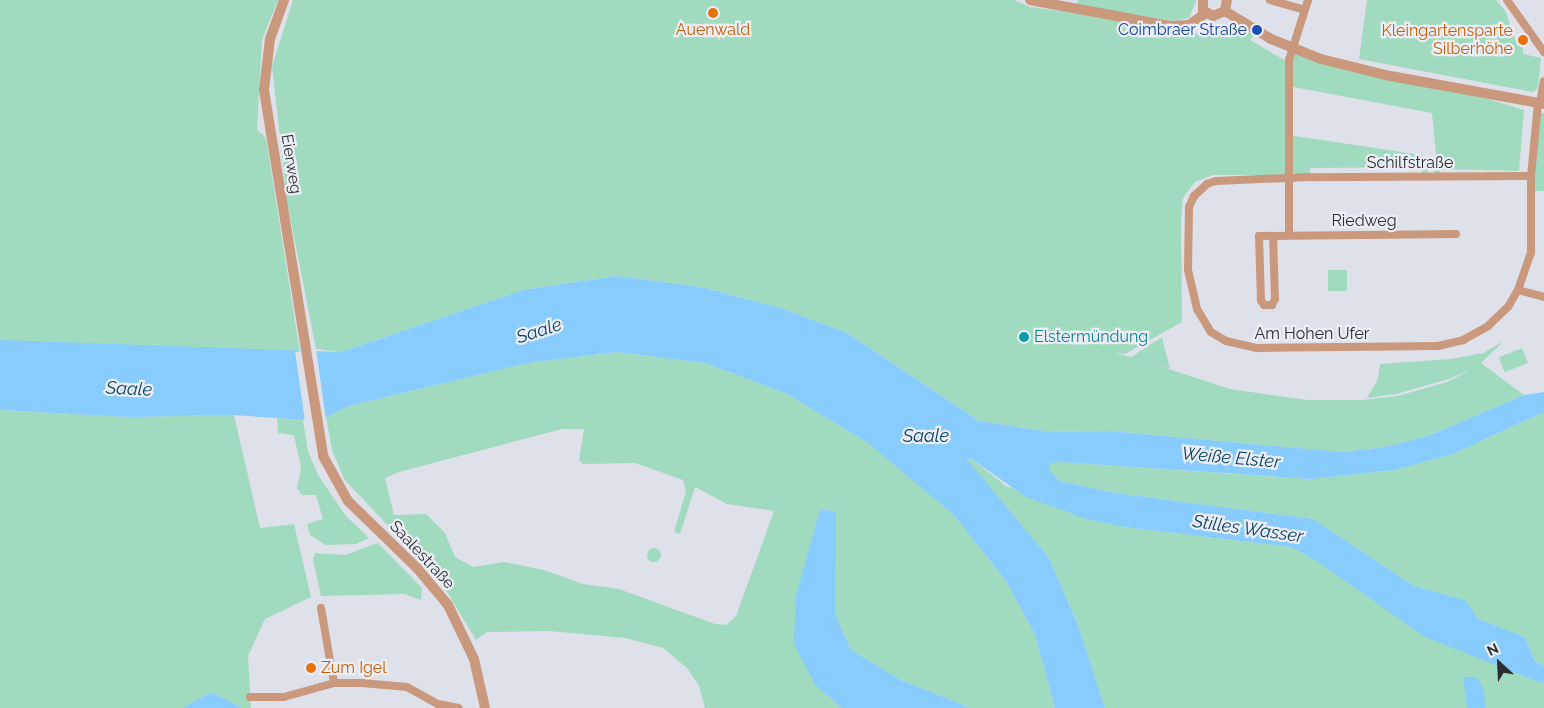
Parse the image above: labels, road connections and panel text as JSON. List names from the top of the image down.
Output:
{
  "streets": {
    "street": [
      "Schilfstraße",
      "Eierweg",
      "Riedweg",
      "Am Hohen Ufer",
      "Saalestraße"
    ]
  },
  "crossings": [
    ["Schilfstraße", "Am Hohen Ufer"],
    ["Eierweg", "Saalestraße"]
  ],
  "water": ["Saale", "Weiße Elster", "Stilles Wasser"],
  "places": [
    "Auenwald",
    "Coimbraer Straße",
    "Kleingartensparte Silberhöhe",
    "Elstermündung",
    "Zum Igel"
  ],
  "north": "top left"
}
